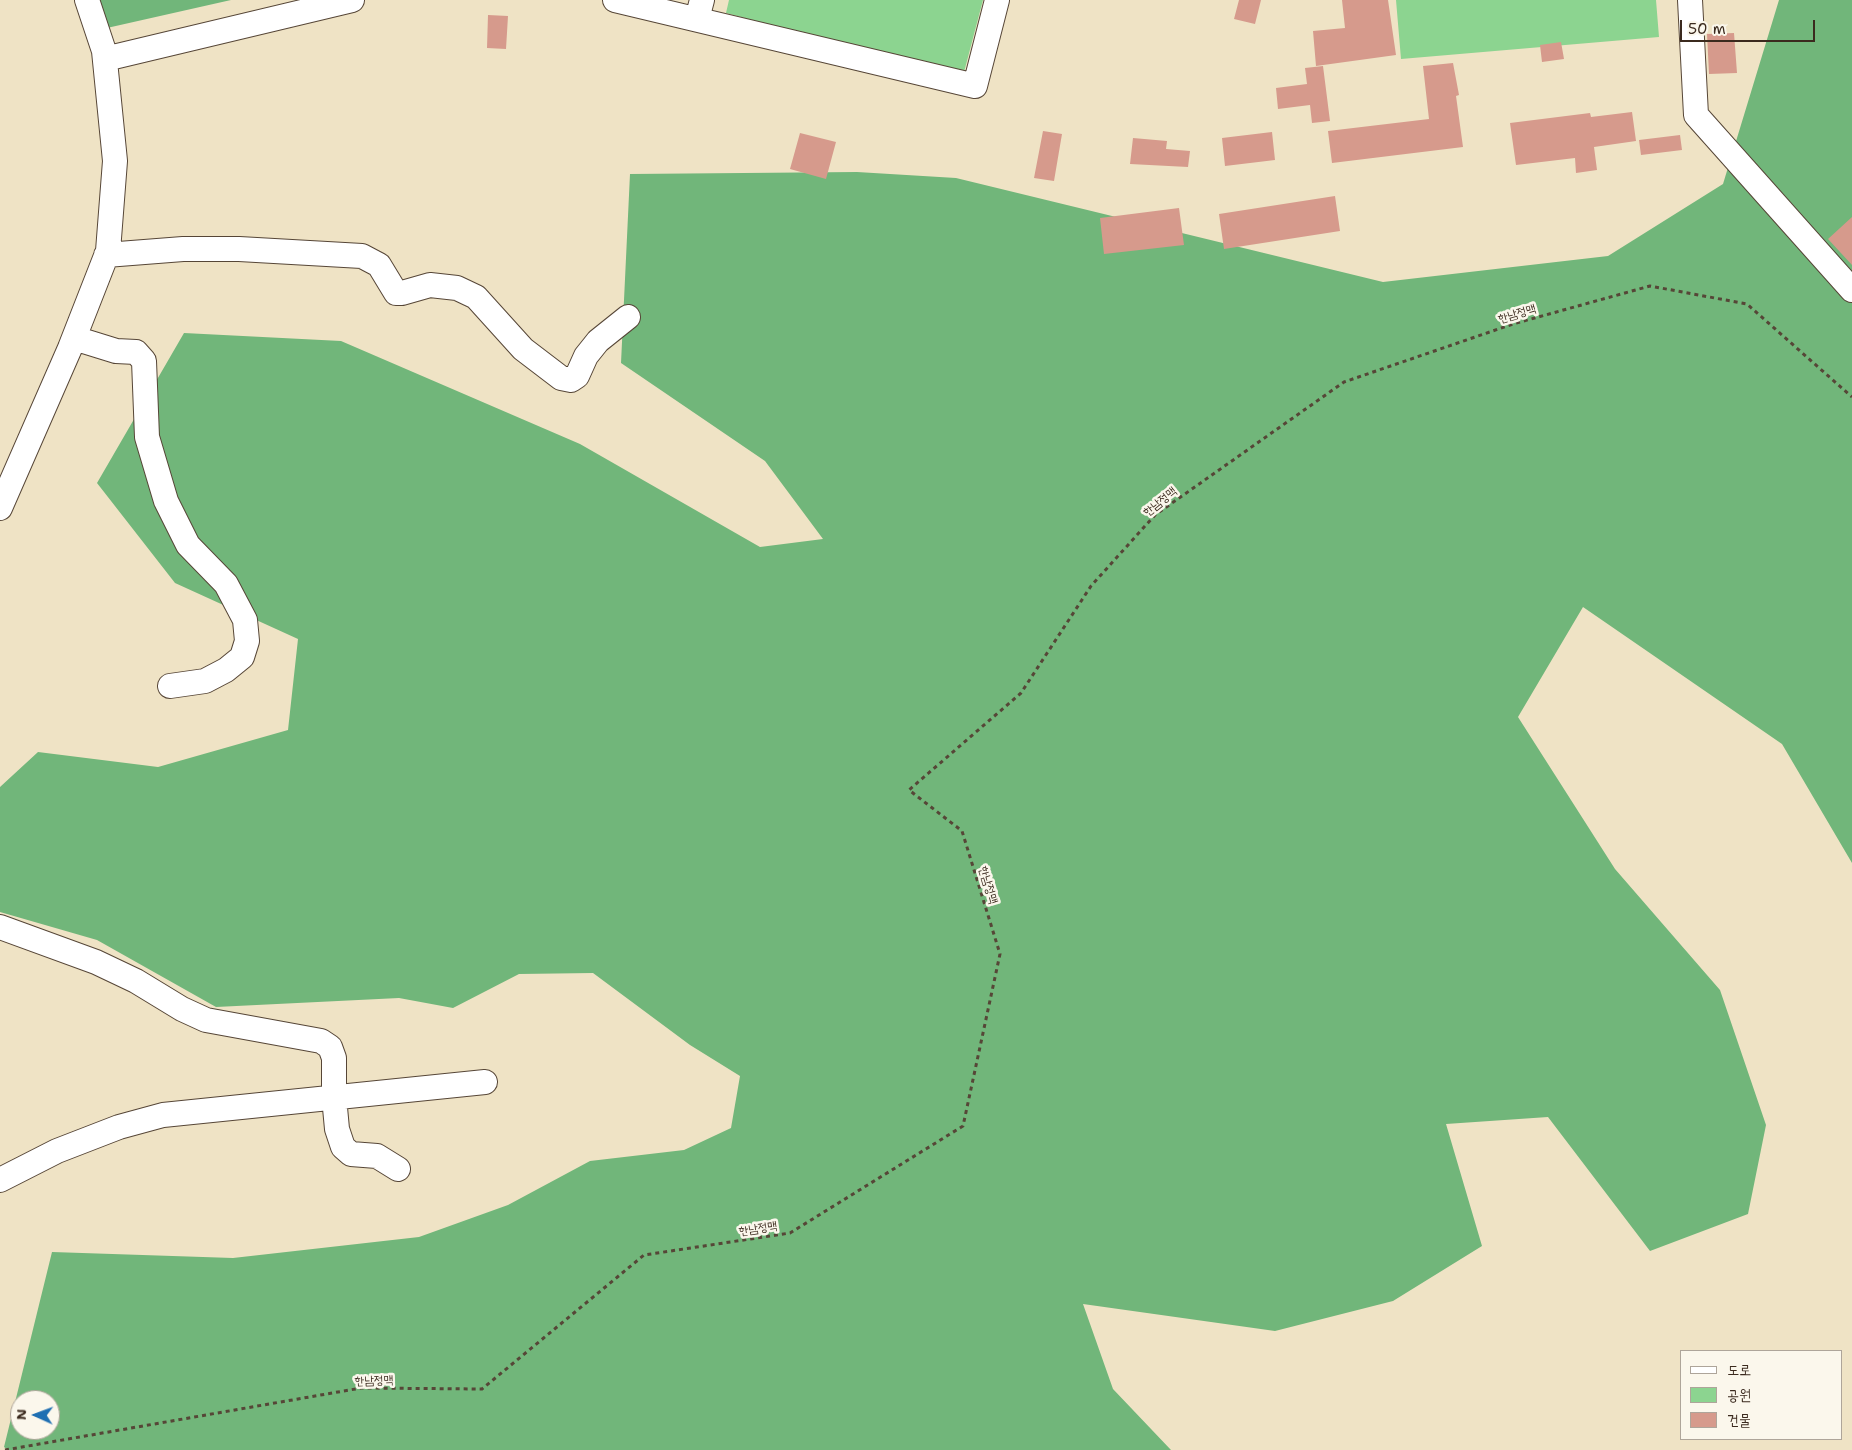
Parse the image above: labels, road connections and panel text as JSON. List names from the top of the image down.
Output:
{
  "streets": {
    "path": ["한남정맥"]
  },
  "legend": ["도로", "공원", "건물"],
  "scale_bar": "50 m",
  "north": "left"
}
